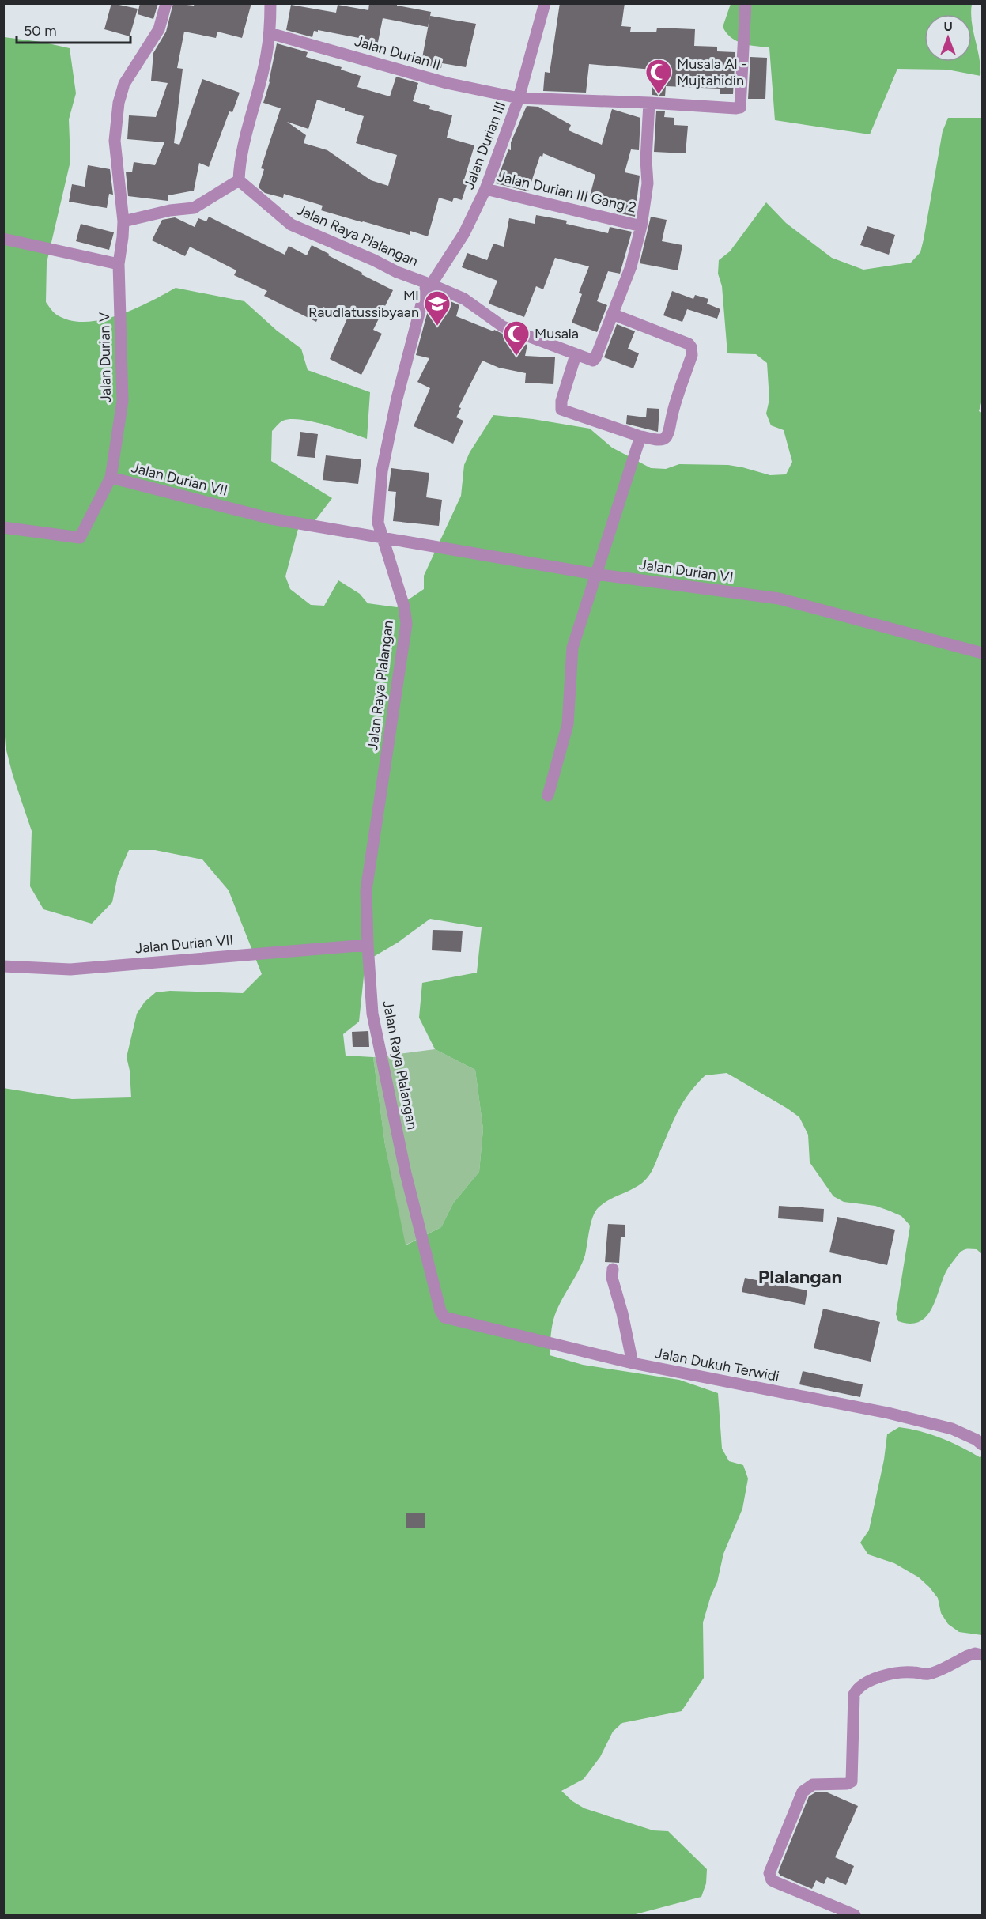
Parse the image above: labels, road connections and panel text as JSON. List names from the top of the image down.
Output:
{
  "streets": {
    "street": [
      "Jalan Durian II",
      "Jalan Durian III",
      "Jalan Durian III Gang 2",
      "Jalan Raya Plalangan",
      "Jalan Durian V",
      "Jalan Durian VII",
      "Jalan Durian VI",
      "Jalan Dukuh Terwidi"
    ]
  },
  "crossings": [
    ["Jalan Durian II", "Jalan Durian III"],
    ["Jalan Durian III", "Jalan Durian III Gang 2"],
    ["Jalan Durian III", "Jalan Raya Plalangan"],
    ["Jalan Raya Plalangan", "Jalan Durian VII"],
    ["Jalan Raya Plalangan", "Jalan Durian VI"],
    ["Jalan Raya Plalangan", "Jalan Dukuh Terwidi"],
    ["Jalan Durian V", "Jalan Durian VII"],
    ["Jalan Durian VII", "Jalan Durian VI"]
  ],
  "districts": ["Plalangan"],
  "places": {
    "mosque": ["Musala Al - Mujtahidin", "Musala"],
    "school or university": ["MI Raudlatussibyaan"]
  },
  "scale_bar": "50 m",
  "north": "top"
}
